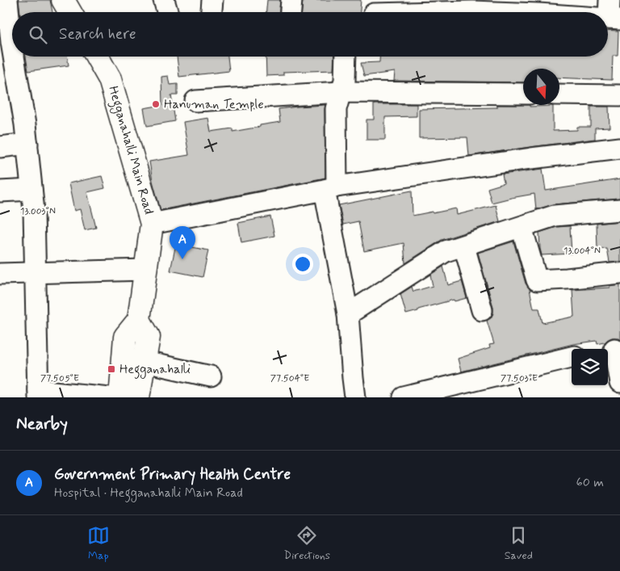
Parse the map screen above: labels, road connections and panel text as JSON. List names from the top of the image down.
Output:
{
  "streets": {
    "main road": ["Hegganahalli Main Road"]
  },
  "places": {
    "other": ["Hanuman Temple"],
    "transit": ["Hegganahalli"]
  },
  "north": "bottom",
  "page": {
    "search": "Search here",
    "pins": "A",
    "heading": "Nearby",
    "list": [
      {
        "mark": "A",
        "name": "Government Primary Health Centre",
        "note": "Hospital · Hegganahalli Main Road",
        "value": "60 m"
      }
    ],
    "nav": ["Map", "Directions", "Saved"]
  },
  "coordinates": [
    "13.003°N",
    "13.004°N",
    "77.505°E",
    "77.504°E",
    "77.503°E"
  ]
}
